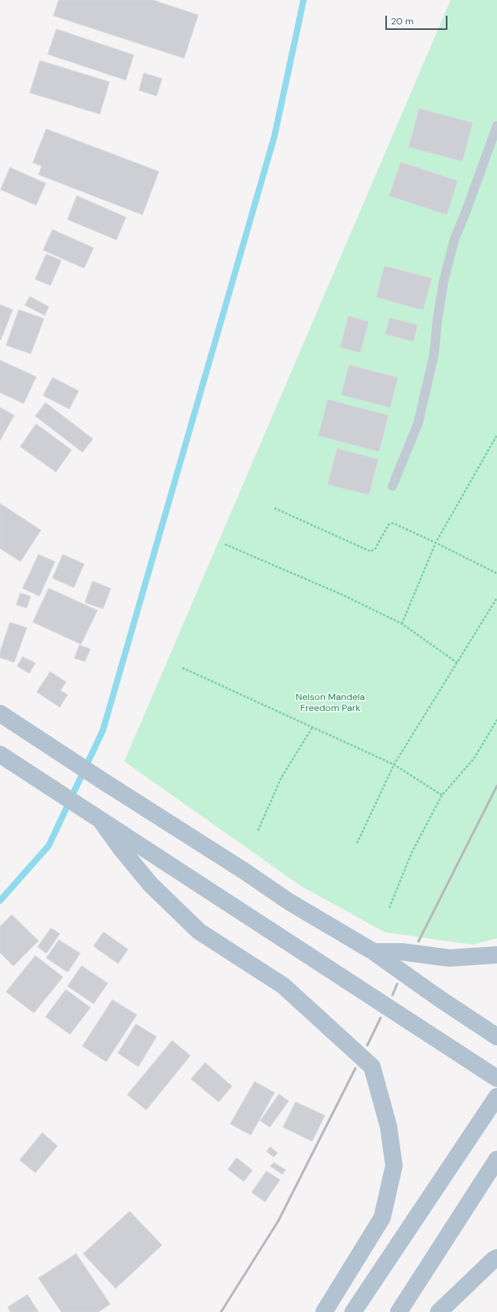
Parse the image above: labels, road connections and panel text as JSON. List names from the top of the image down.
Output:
{
  "parks": ["Nelson Mandela Freedom Park"],
  "scale_bar": "20 m"
}
